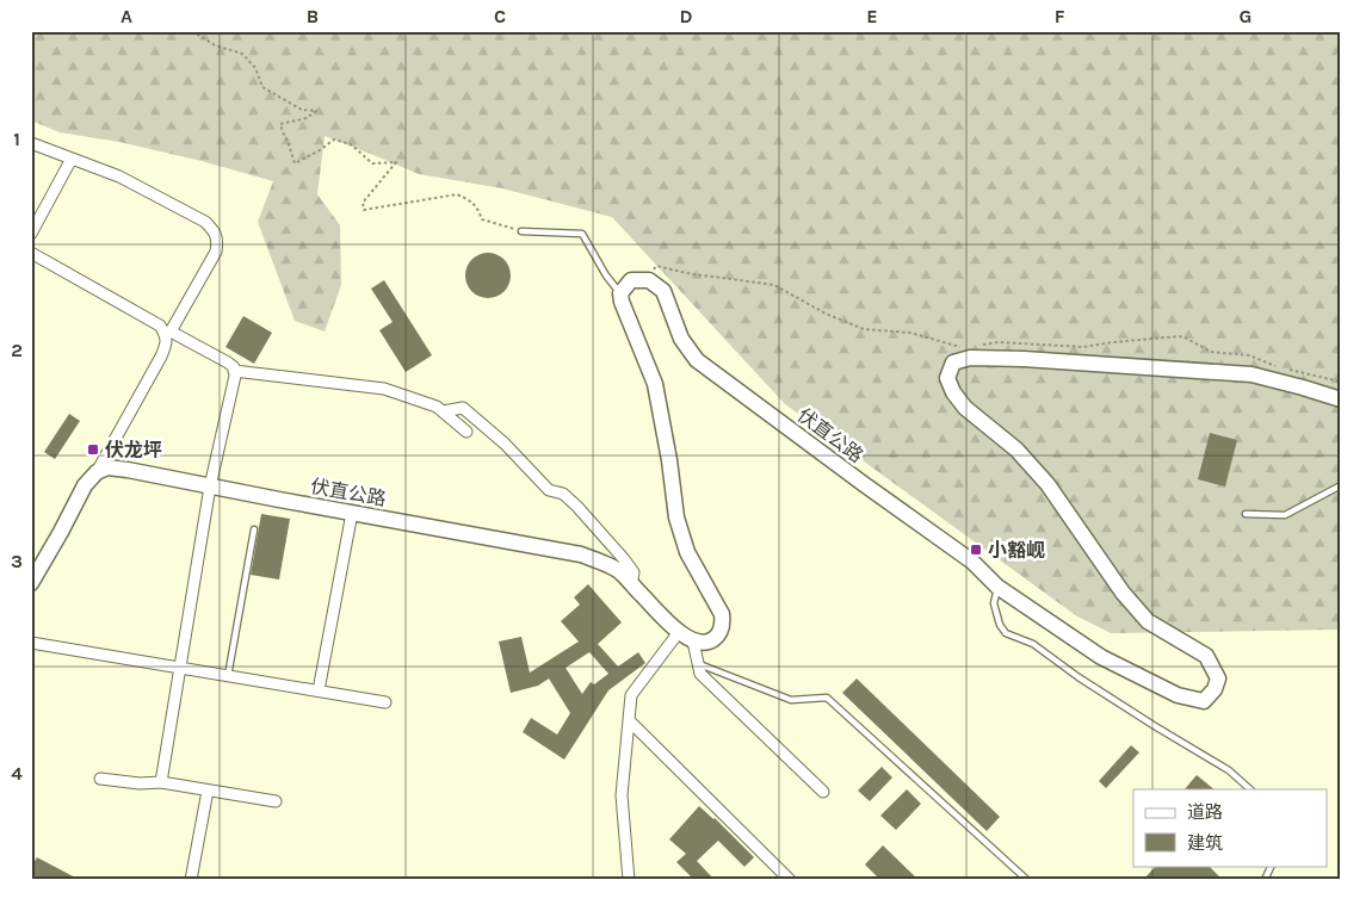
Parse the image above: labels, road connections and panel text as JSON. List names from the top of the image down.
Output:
{
  "streets": {
    "main road": ["伏直公路"]
  },
  "places": {
    "transit": ["伏龙坪", "小豁岘"]
  },
  "legend": ["道路", "建筑"],
  "grid": {
    "columns": [
      "A",
      "B",
      "C",
      "D",
      "E",
      "F",
      "G"
    ],
    "rows": [
      "1",
      "2",
      "3",
      "4"
    ]
  }
}
